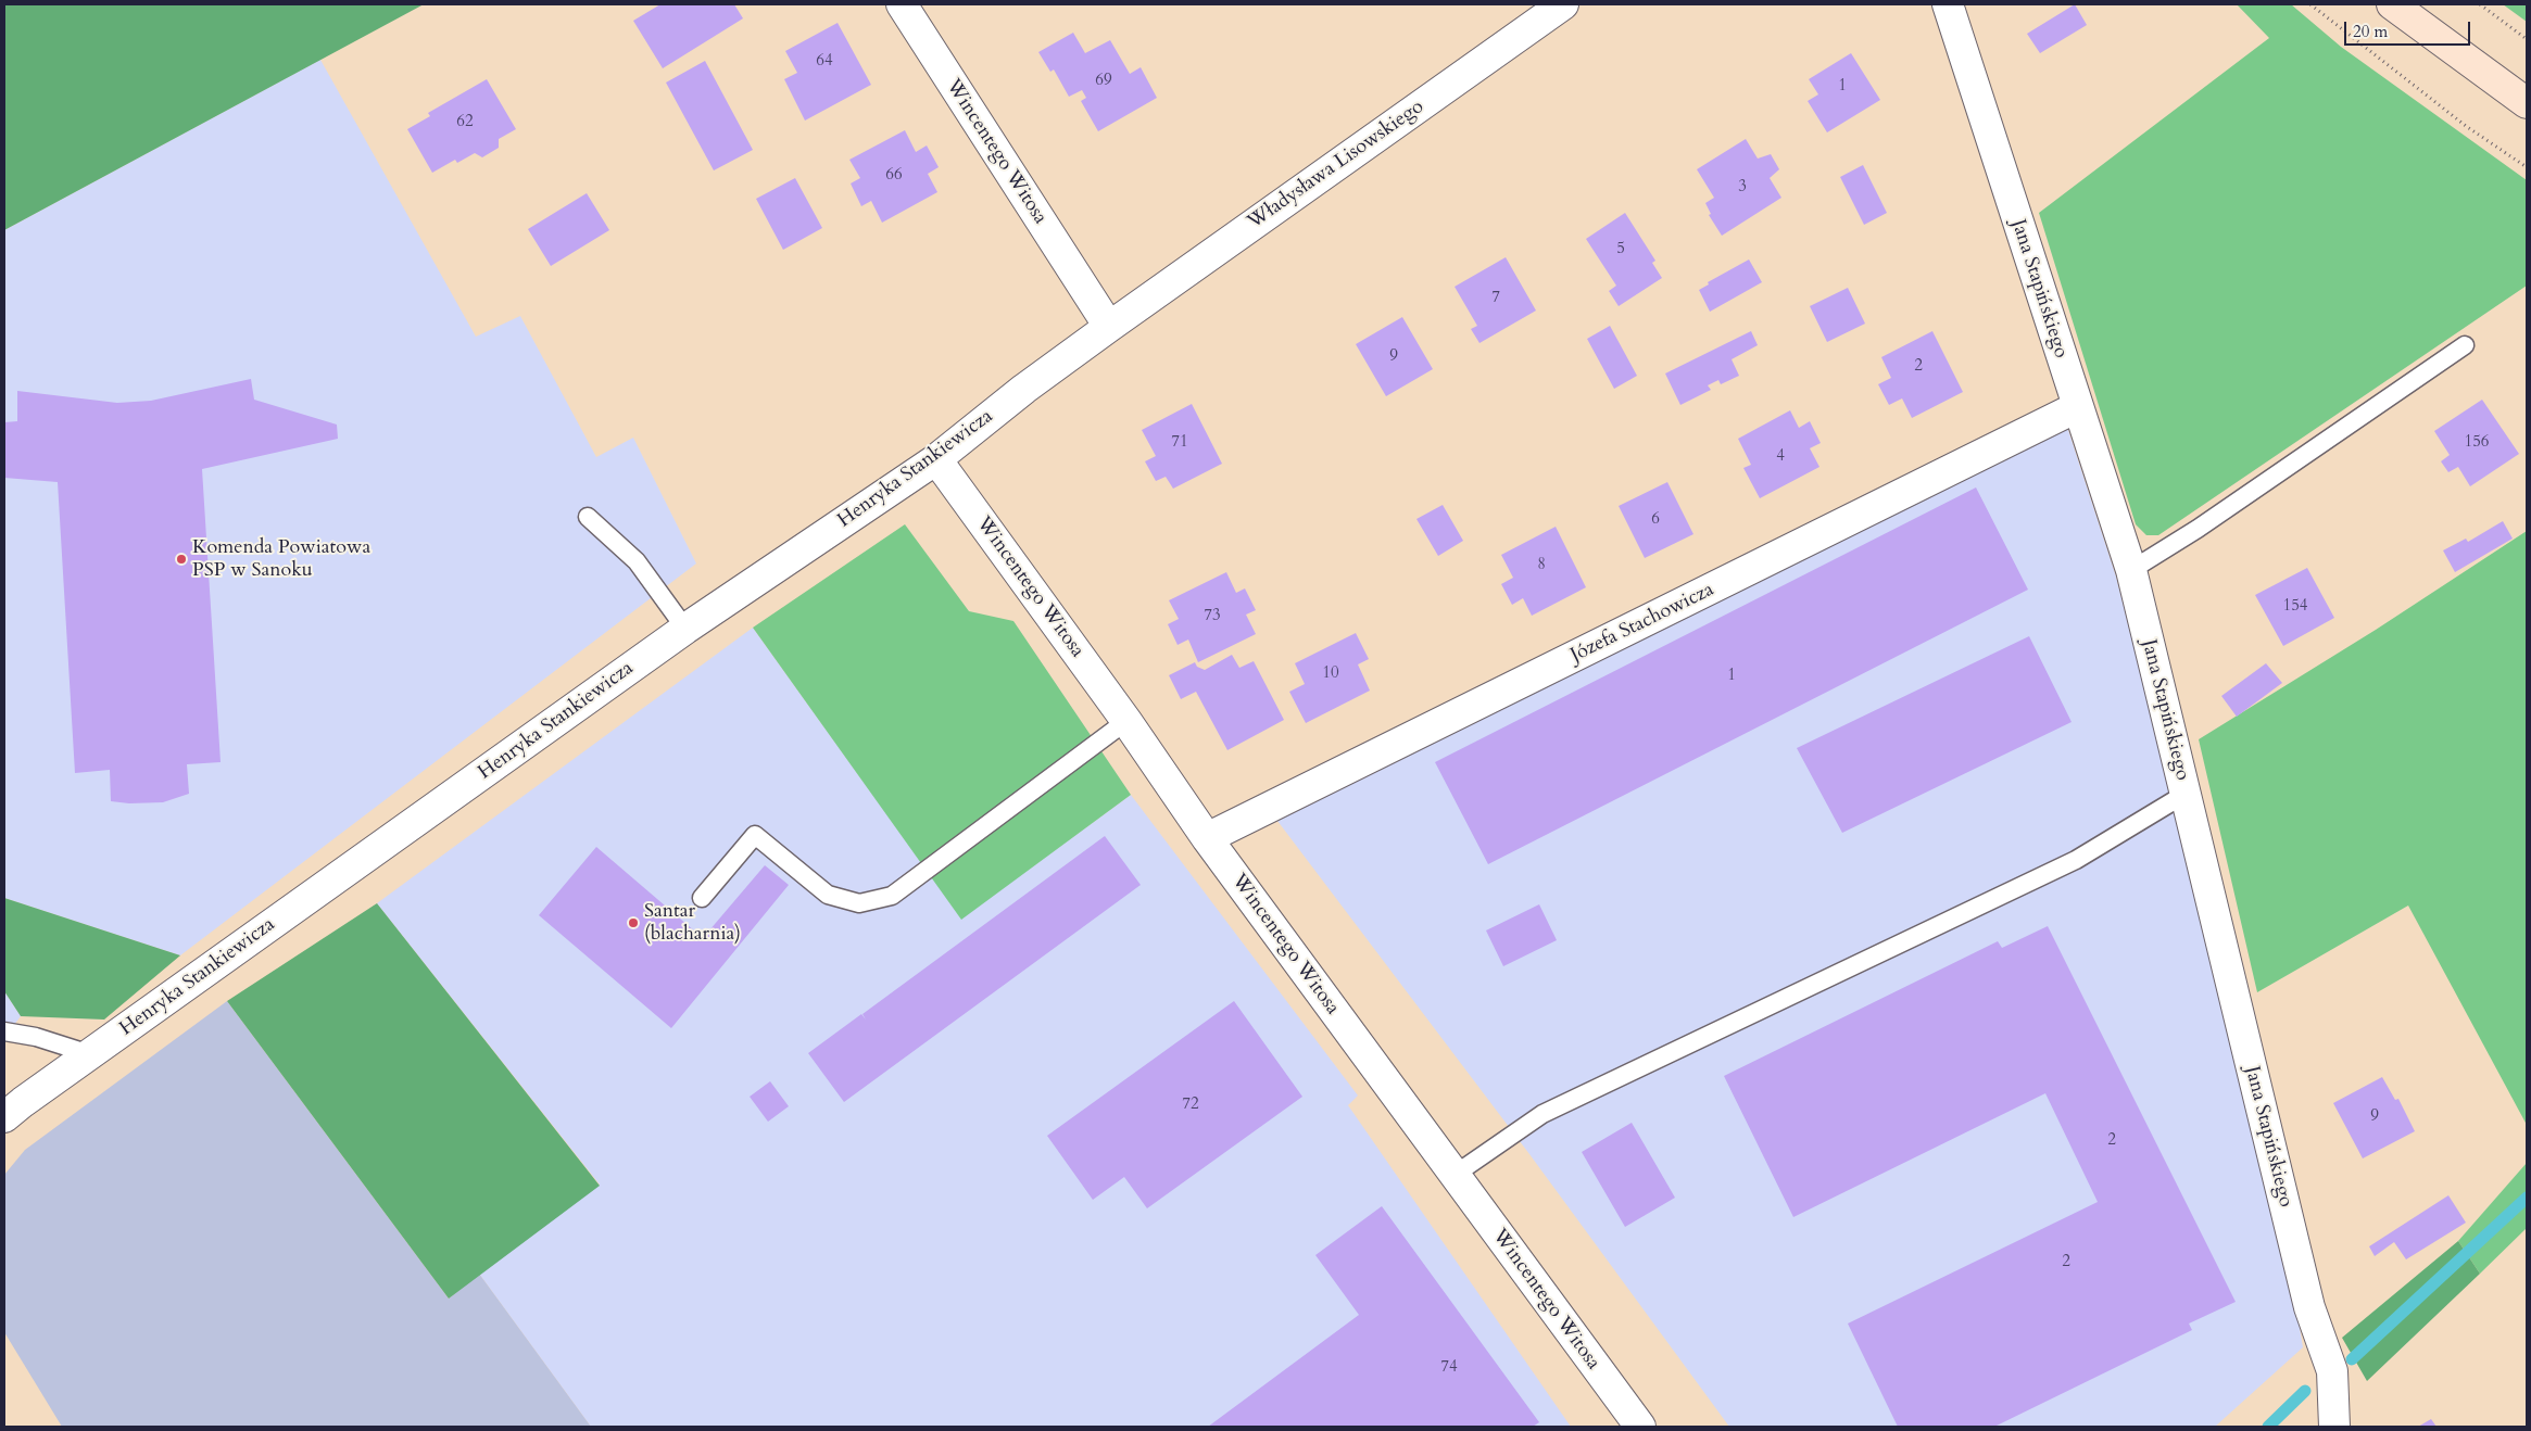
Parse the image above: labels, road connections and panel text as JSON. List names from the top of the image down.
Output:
{
  "streets": {
    "street": [
      "Wincentego Witosa",
      "Władysława Lisowskiego",
      "Jana Stapińskiego",
      "Henryka Stankiewicza",
      "Józefa Stachowicza"
    ]
  },
  "crossings": [
    ["Wincentego Witosa", "Władysława Lisowskiego"],
    ["Wincentego Witosa", "Henryka Stankiewicza"],
    ["Wincentego Witosa", "Józefa Stachowicza"],
    ["Władysława Lisowskiego", "Henryka Stankiewicza"],
    ["Jana Stapińskiego", "Józefa Stachowicza"]
  ],
  "places": ["Komenda Powiatowa PSP w Sanoku", "Santar (blacharnia)"],
  "house_numbers": [
    "64",
    "69",
    "1",
    "62",
    "66",
    "3",
    "5",
    "7",
    "9",
    "2",
    "71",
    "156",
    "4",
    "6",
    "8",
    "154",
    "73",
    "10",
    "1",
    "72",
    "9",
    "2",
    "2",
    "74"
  ],
  "scale_bar": "20 m"
}
